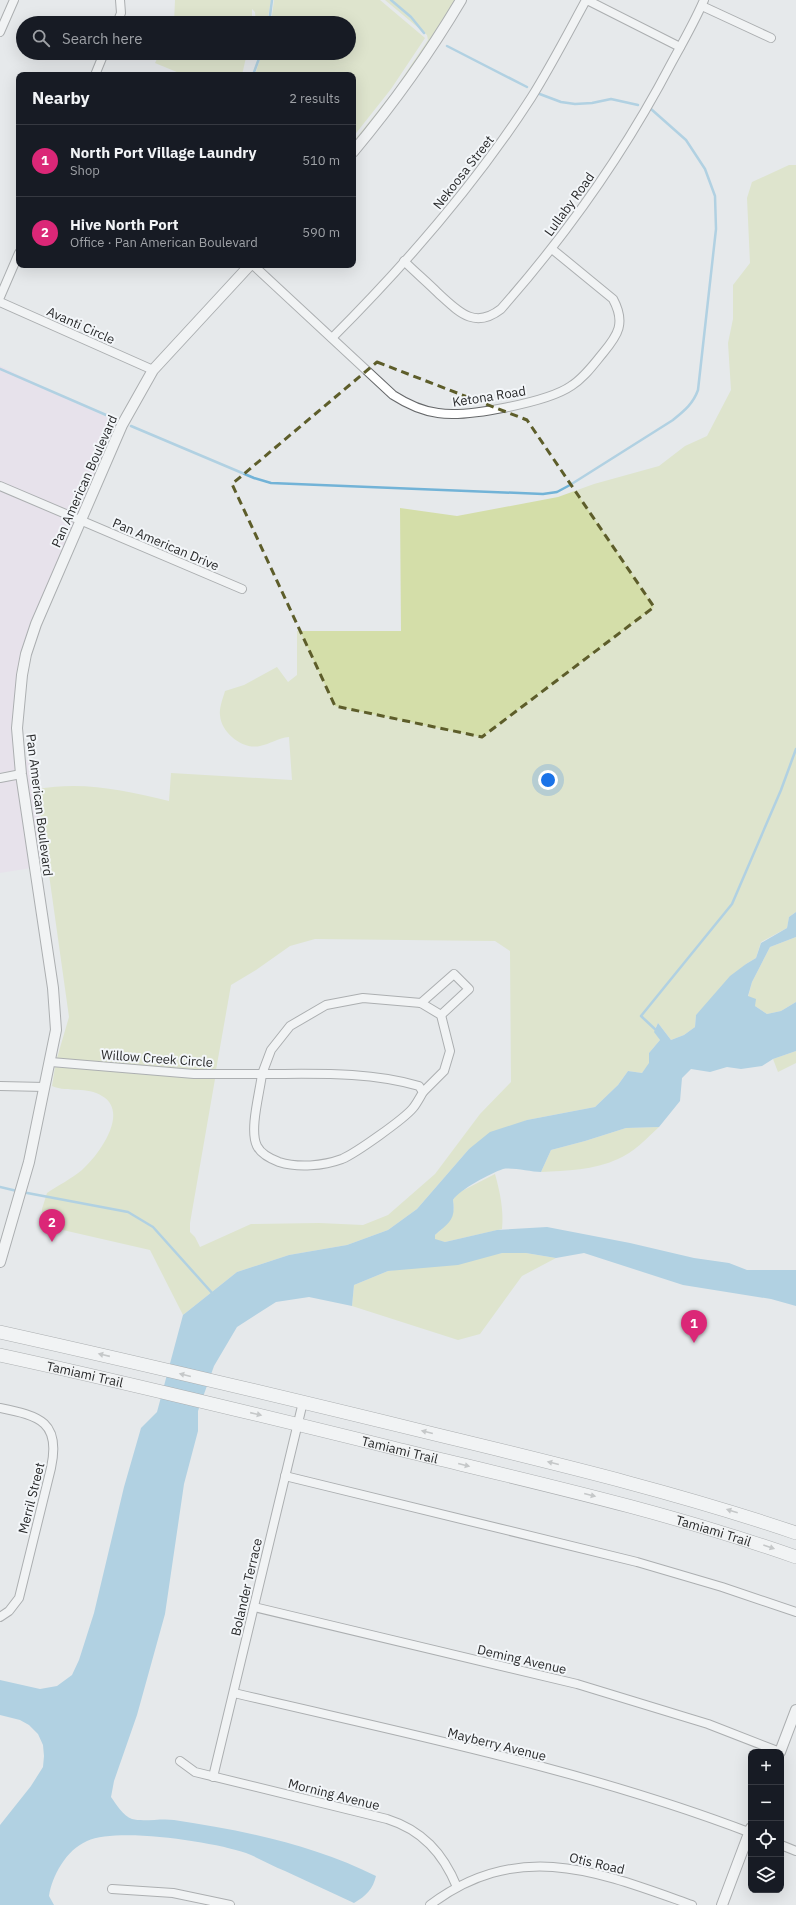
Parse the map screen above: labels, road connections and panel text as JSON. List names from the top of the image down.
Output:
{
  "streets": {
    "main road": ["Tamiami Trail"],
    "street": [
      "Nekoosa Street",
      "Lullaby Road",
      "Avanti Circle",
      "Ketona Road",
      "Pan American Boulevard",
      "Pan American Drive",
      "Willow Creek Circle",
      "Merril Street",
      "Bolander Terrace",
      "Deming Avenue",
      "Mayberry Avenue",
      "Morning Avenue",
      "Otis Road"
    ]
  },
  "crossings": [
    ["Nekoosa Street", "Lullaby Road"],
    ["Nekoosa Street", "Ketona Road"],
    ["Lullaby Road", "Ketona Road"],
    ["Avanti Circle", "Pan American Boulevard"],
    ["Pan American Boulevard", "Pan American Drive"],
    ["Pan American Boulevard", "Willow Creek Circle"],
    ["Tamiami Trail", "Bolander Terrace"],
    ["Bolander Terrace", "Deming Avenue"],
    ["Bolander Terrace", "Mayberry Avenue"],
    ["Bolander Terrace", "Morning Avenue"],
    ["Morning Avenue", "Otis Road"]
  ],
  "page": {
    "search": "Search here",
    "heading": ["Nearby", "2 results"],
    "list": [
      {
        "mark": "1",
        "name": "North Port Village Laundry",
        "note": "Shop",
        "value": "510 m"
      },
      {
        "mark": "2",
        "name": "Hive North Port",
        "note": "Office · Pan American Boulevard",
        "value": "590 m"
      }
    ],
    "pins": ["2", "1"],
    "map_buttons": ["+", "−"]
  }
}
